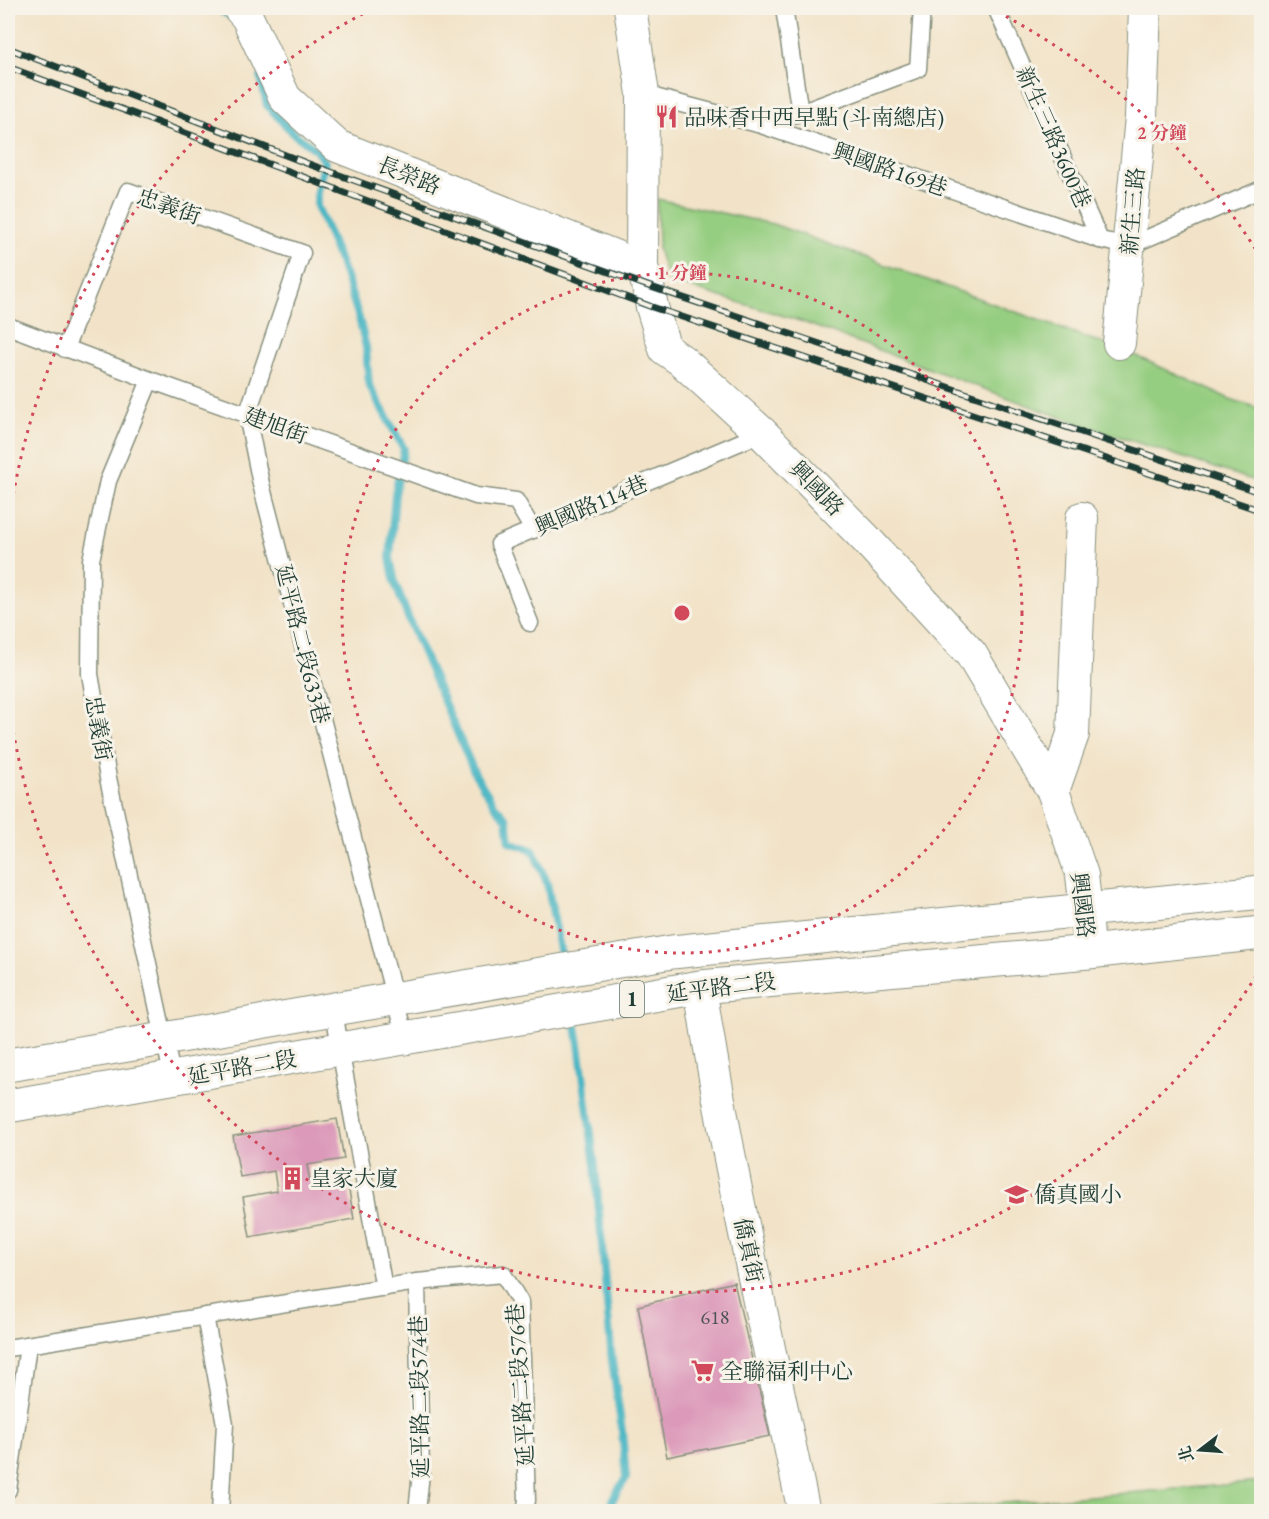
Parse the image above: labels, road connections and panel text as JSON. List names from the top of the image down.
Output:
{
  "streets": {
    "main road": ["延平路二段", "1"],
    "street": [
      "長榮路",
      "新生三路",
      "興國路",
      "僑真街"
    ],
    "lane": [
      "新生三路3600巷",
      "興國路169巷",
      "忠義街",
      "建旭街",
      "興國路114巷",
      "延平路二段633巷",
      "延平路二段576巷",
      "延平路二段574巷"
    ]
  },
  "crossings": [
    ["新生三路3600巷", "興國路169巷"],
    ["新生三路3600巷", "新生三路"],
    ["興國路169巷", "新生三路"],
    ["興國路169巷", "興國路"],
    ["長榮路", "興國路"],
    ["忠義街", "建旭街"],
    ["忠義街", "延平路二段633巷"],
    ["忠義街", "延平路二段"],
    ["建旭街", "興國路114巷"],
    ["建旭街", "延平路二段633巷"],
    ["興國路", "興國路114巷"],
    ["興國路", "延平路二段"],
    ["延平路二段633巷", "延平路二段"],
    ["延平路二段", "僑真街"],
    ["延平路二段576巷", "延平路二段574巷"]
  ],
  "places": {
    "restaurant": ["品味香中西早點 (斗南總店)"],
    "building": ["皇家大廈"],
    "school or university": ["僑真國小"],
    "supermarket": ["全聯福利中心"]
  },
  "house_numbers": ["618"],
  "north": "left",
  "rings": ["2 分鐘", "1 分鐘"]
}
